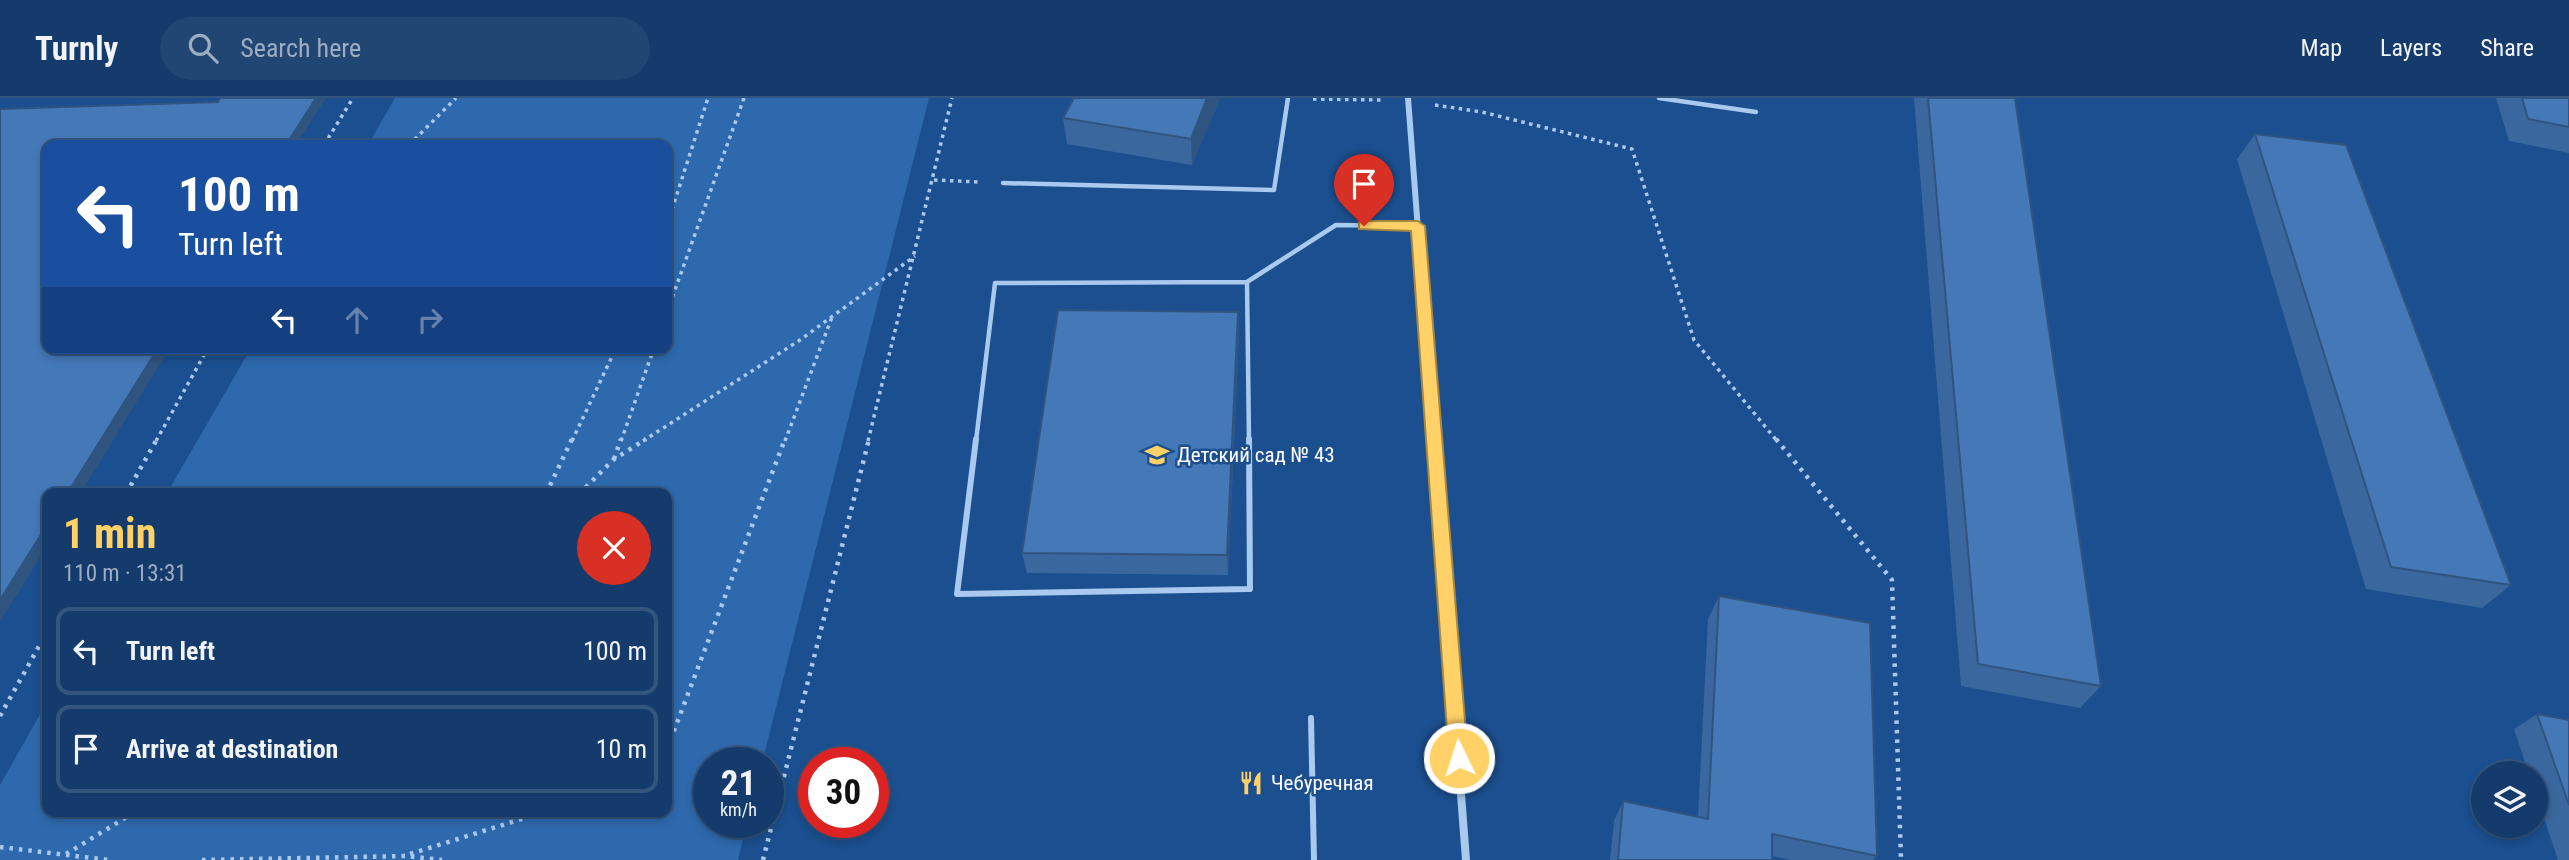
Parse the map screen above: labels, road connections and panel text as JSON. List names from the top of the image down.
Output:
{
  "places": {
    "school or university": ["Детский сад № 43"],
    "restaurant": ["Чебуречная"]
  },
  "page": {
    "header": "Turnly",
    "search": "Search here",
    "nav": ["Map", "Layers", "Share"],
    "turn": ["100 m", "Turn left"],
    "heading": ["1 min", "110 m · 13:31"],
    "list": [
      {
        "name": "Turn left",
        "value": "100 m"
      },
      {
        "name": "Arrive at destination",
        "value": "10 m"
      }
    ],
    "speed": "21 km/h",
    "limit": "30"
  }
}
